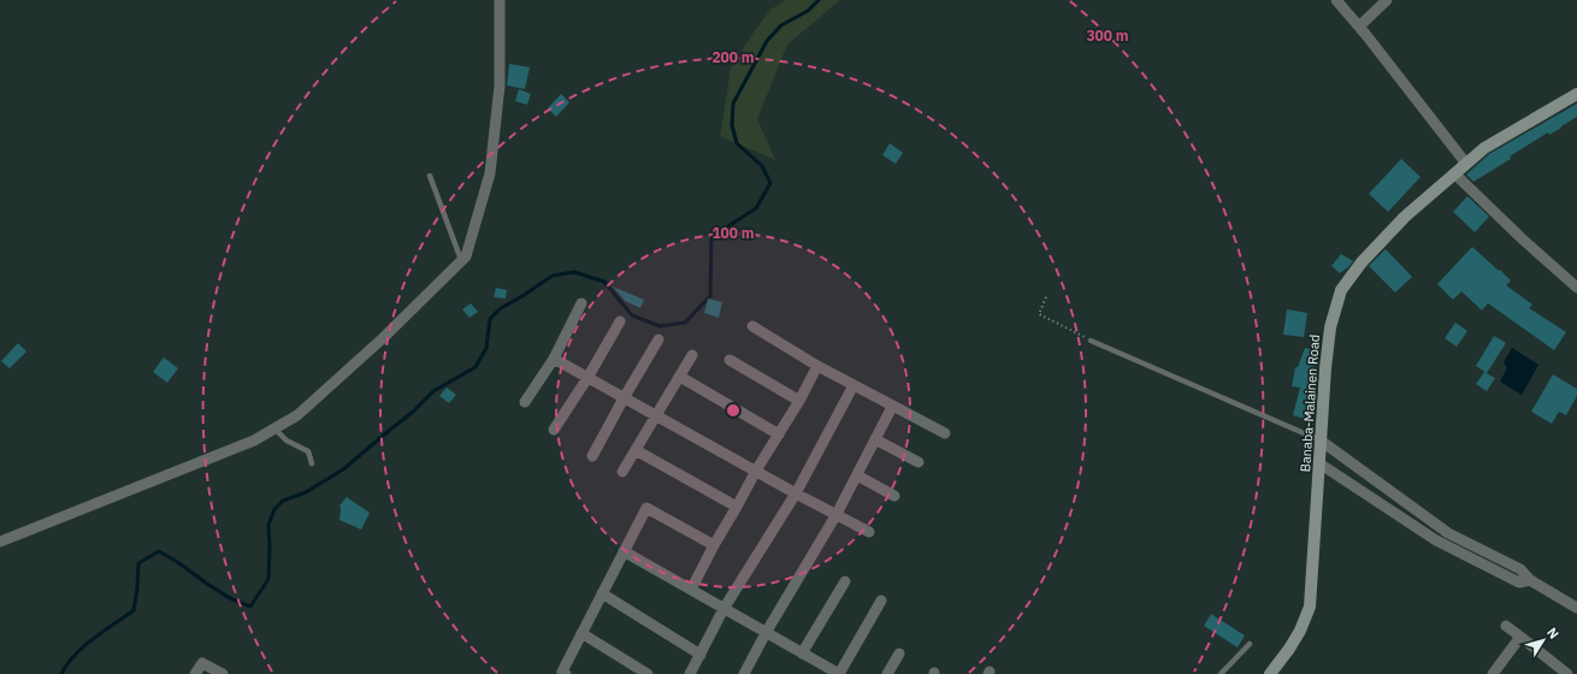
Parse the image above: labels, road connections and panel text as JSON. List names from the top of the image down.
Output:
{
  "streets": {
    "street": ["Banaba-Malainen Road"]
  },
  "north": "top right",
  "rings": ["300 m", "200 m", "100 m"]
}
